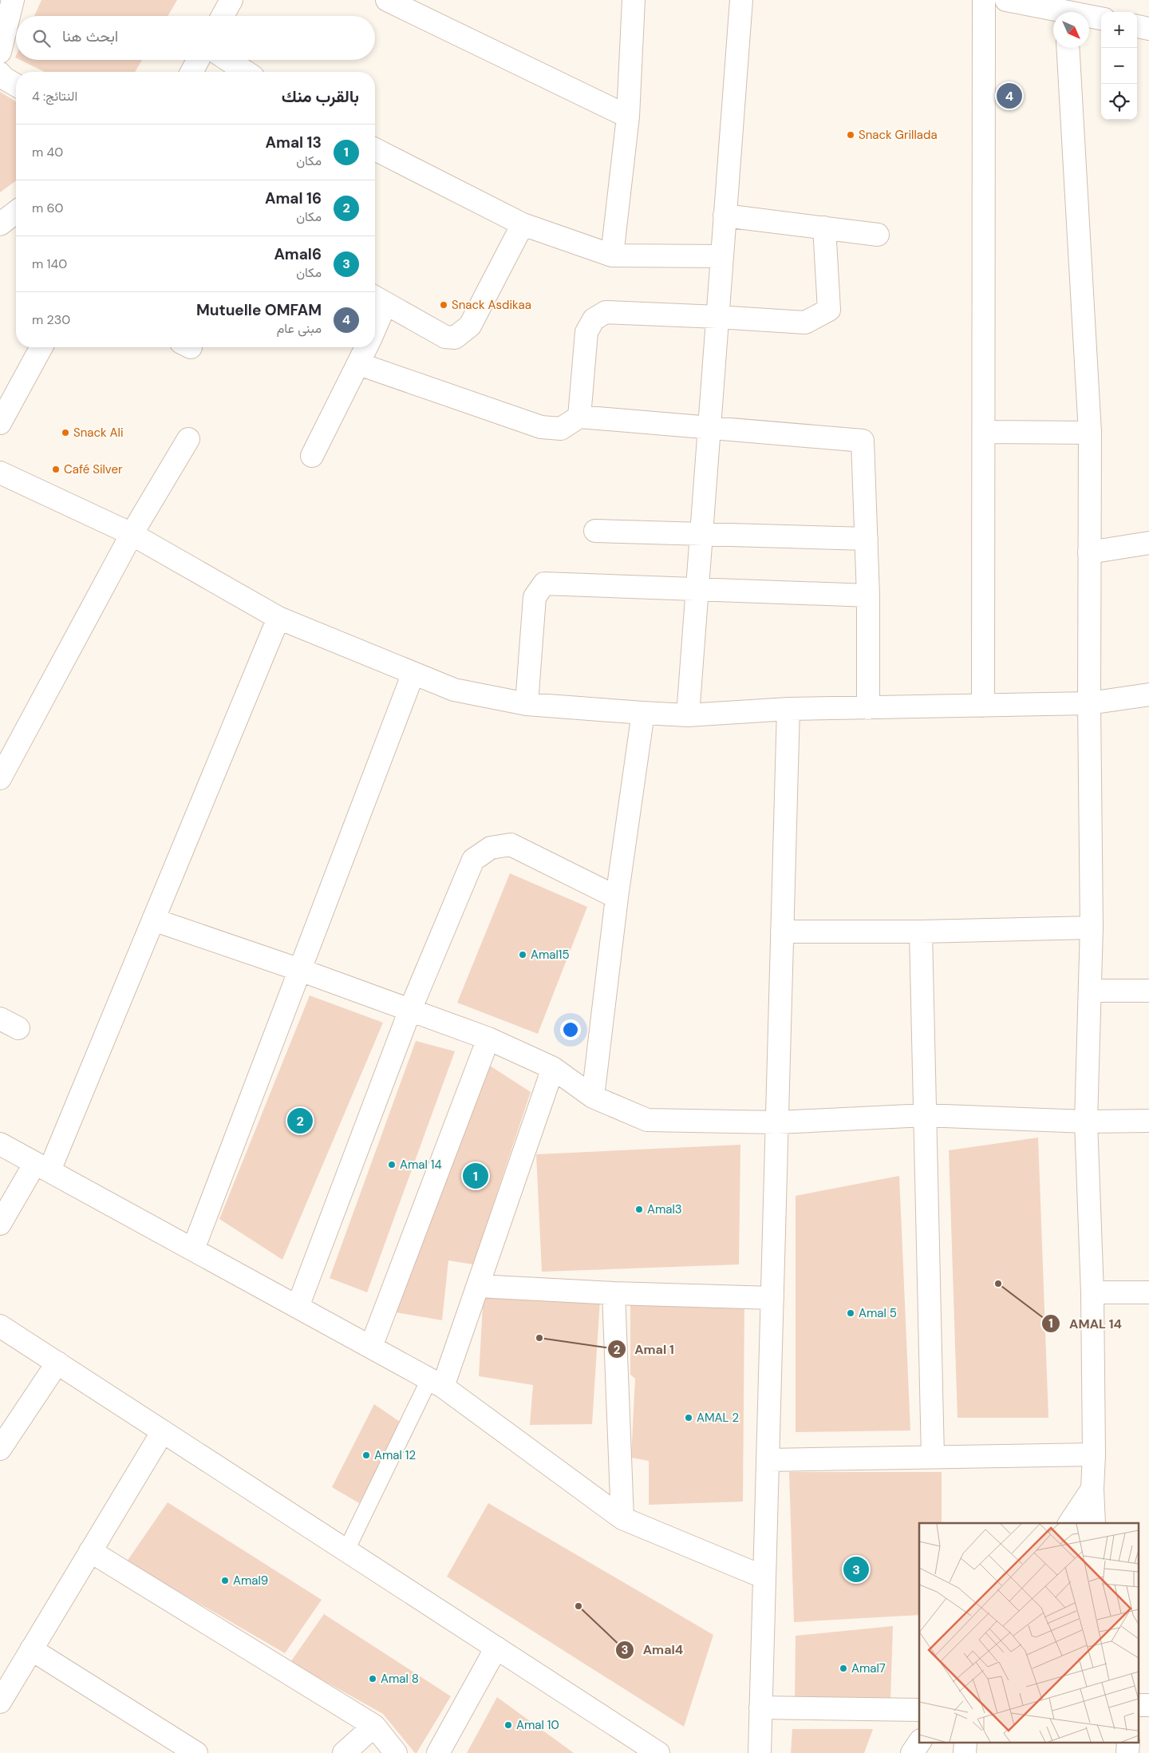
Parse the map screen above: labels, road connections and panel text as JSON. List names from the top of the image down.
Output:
{
  "places": [
    "Snack Grillada",
    "Snack Asdikaa",
    "Snack Ali",
    "Café Silver",
    "Amal15",
    "Amal 14",
    "Amal3",
    "AMAL 14",
    "Amal 5",
    "Amal 1",
    "AMAL 2",
    "Amal 12",
    "Amal9",
    "Amal4",
    "Amal7",
    "Amal 8",
    "Amal 10"
  ],
  "north": "bottom right",
  "page": {
    "map_buttons": ["+", "−"],
    "search": "ابحث هنا",
    "heading": ["بالقرب منك", "النتائج: 4"],
    "pins": [
      "4",
      "2",
      "1",
      "3"
    ],
    "list": [
      {
        "mark": "1",
        "name": "Amal 13",
        "note": "مكان",
        "value": "40 m"
      },
      {
        "mark": "2",
        "name": "Amal 16",
        "note": "مكان",
        "value": "60 m"
      },
      {
        "mark": "3",
        "name": "Amal6",
        "note": "مكان",
        "value": "140 m"
      },
      {
        "mark": "4",
        "name": "Mutuelle OMFAM",
        "note": "مبنى عام",
        "value": "230 m"
      }
    ]
  }
}
